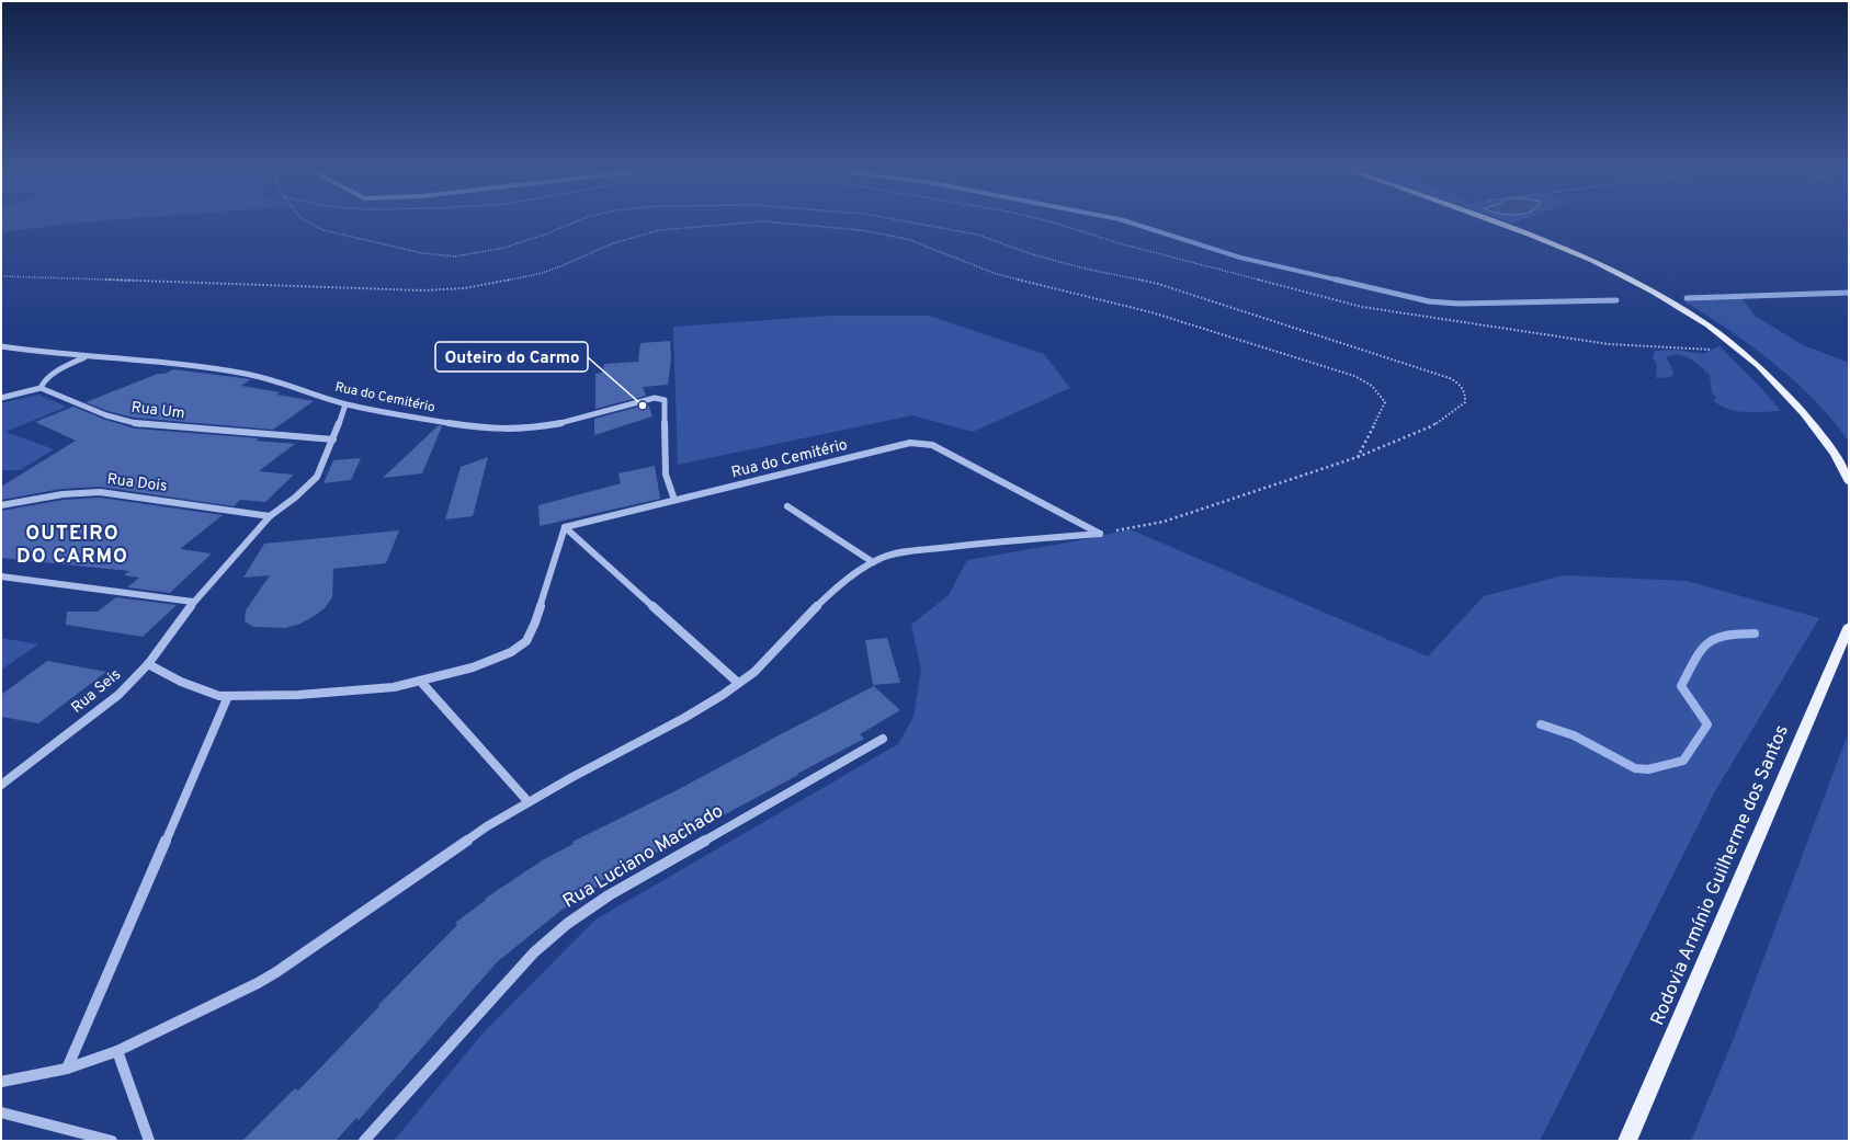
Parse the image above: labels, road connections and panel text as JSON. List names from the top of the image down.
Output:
{
  "streets": {
    "main road": ["Rodovia Armínio Guilherme dos Santos"],
    "street": [
      "Rua do Cemitério",
      "Rua Um",
      "Rua Dois",
      "Rua Seis",
      "Rua Luciano Machado"
    ]
  },
  "crossings": [
    ["Rua Dois", "Rua Seis"]
  ],
  "districts": ["OUTEIRO DO CARMO"],
  "places": ["Outeiro do Carmo"]
}
